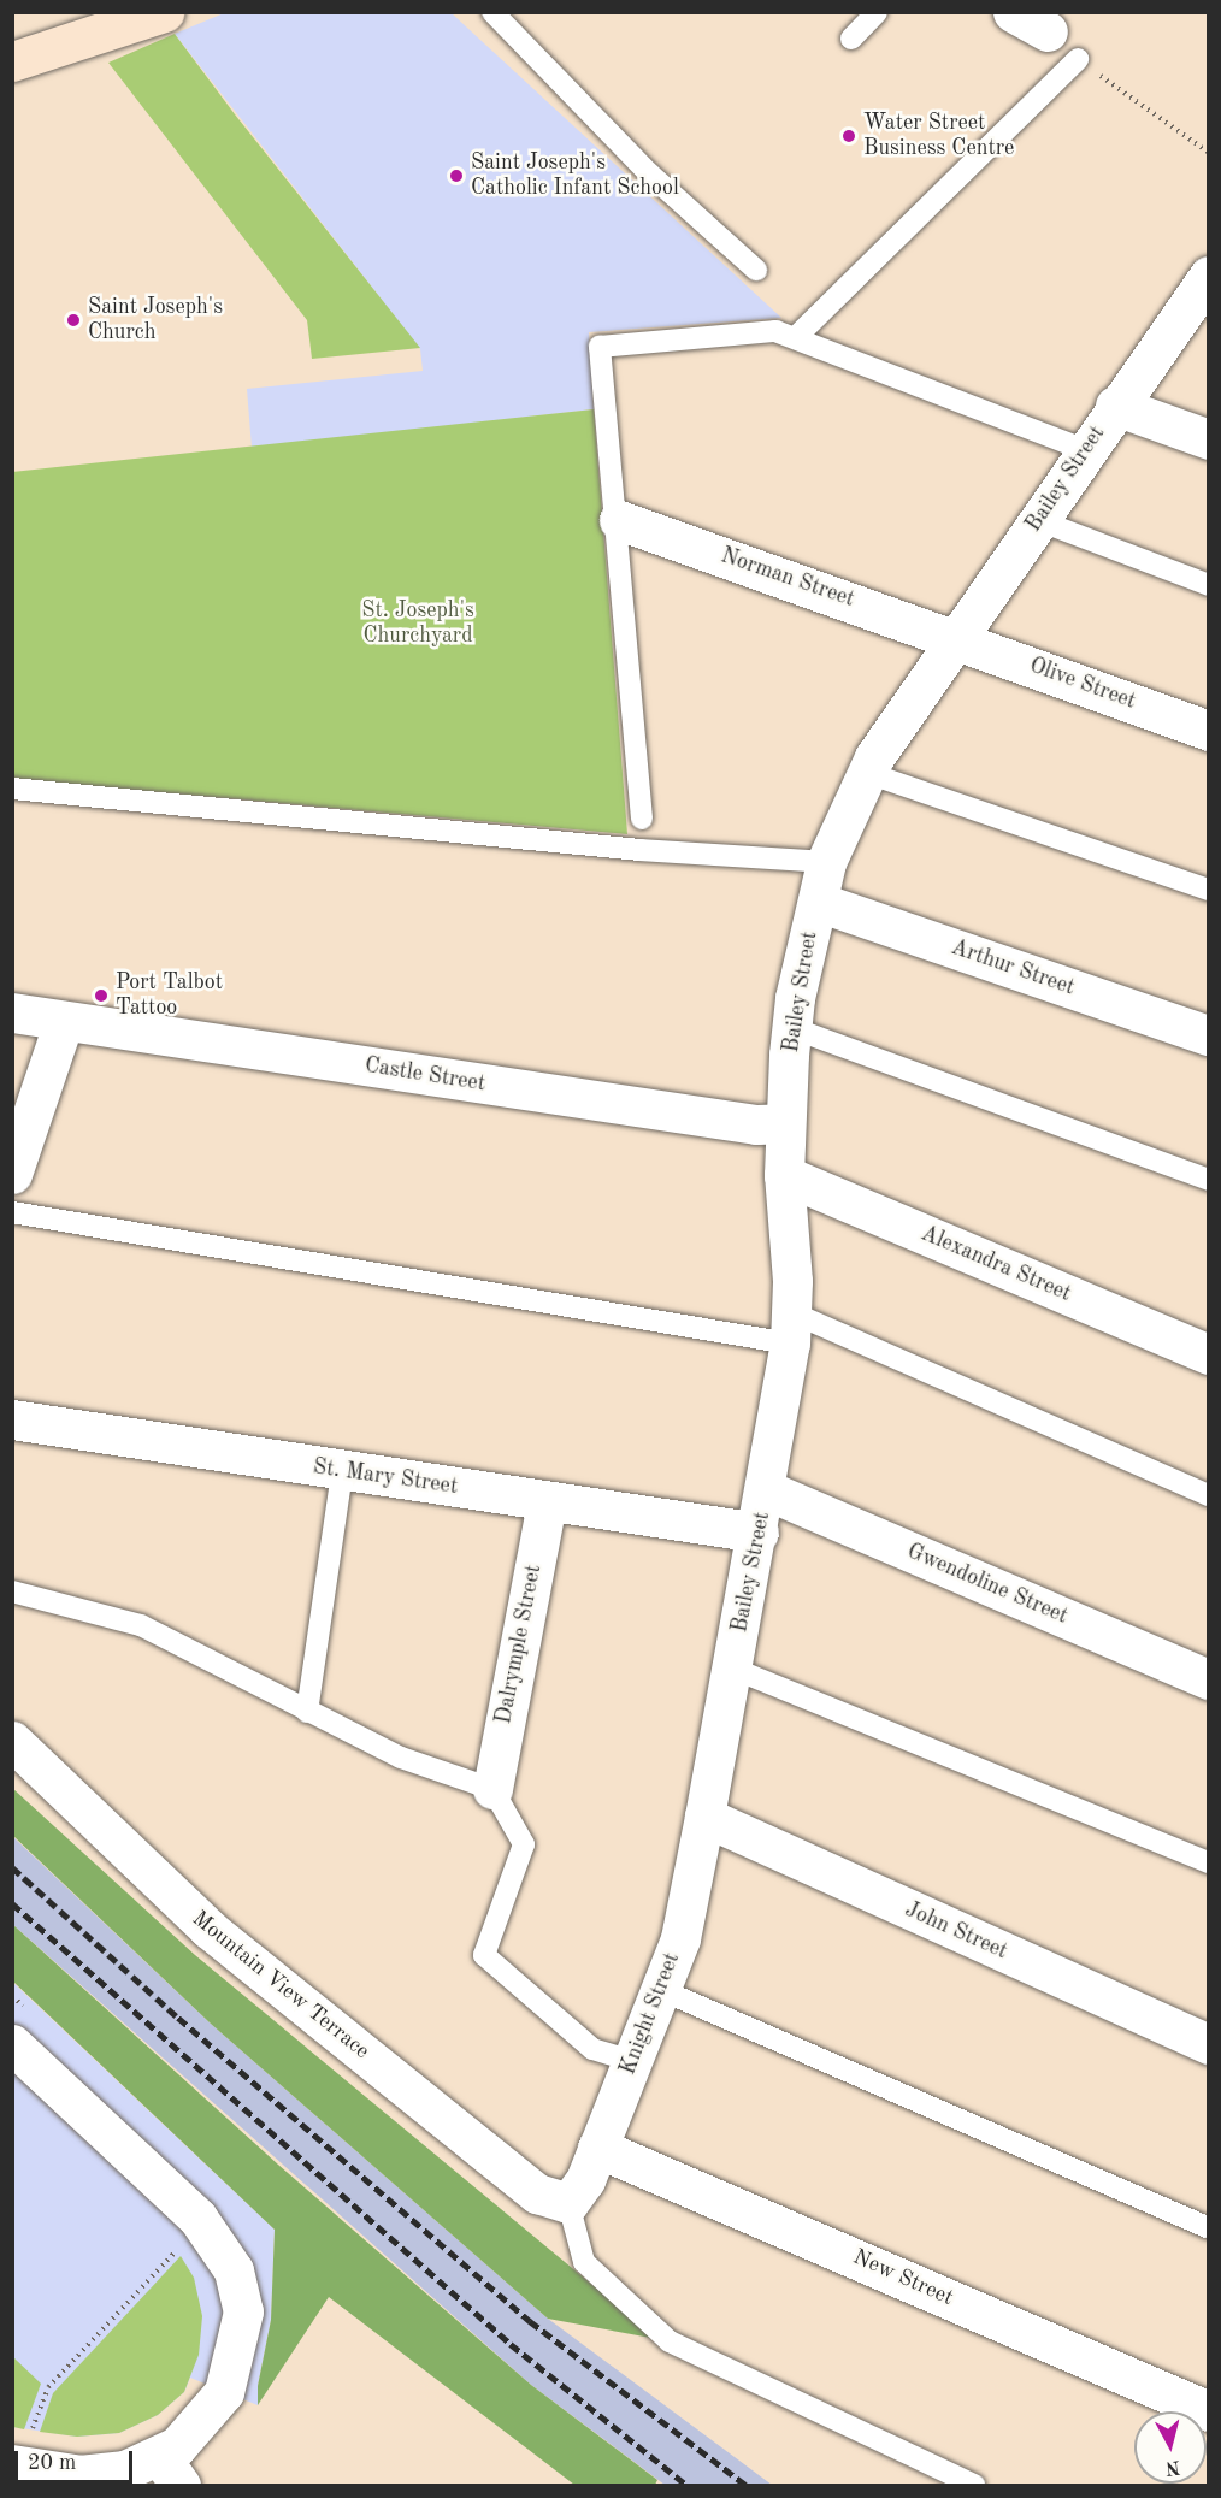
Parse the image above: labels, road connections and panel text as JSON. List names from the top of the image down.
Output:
{
  "streets": {
    "street": [
      "Bailey Street",
      "Norman Street",
      "Olive Street",
      "Arthur Street",
      "Castle Street",
      "Alexandra Street",
      "St. Mary Street",
      "Gwendoline Street",
      "Dalrymple Street",
      "John Street",
      "Mountain View Terrace",
      "Knight Street",
      "New Street"
    ]
  },
  "crossings": [
    ["Bailey Street", "Norman Street"],
    ["Bailey Street", "Olive Street"],
    ["Bailey Street", "Arthur Street"],
    ["Bailey Street", "Castle Street"],
    ["Bailey Street", "Alexandra Street"],
    ["Bailey Street", "St. Mary Street"],
    ["Bailey Street", "Gwendoline Street"],
    ["Bailey Street", "John Street"],
    ["Bailey Street", "Knight Street"],
    ["Norman Street", "Olive Street"],
    ["St. Mary Street", "Dalrymple Street"],
    ["John Street", "Knight Street"],
    ["Mountain View Terrace", "Knight Street"],
    ["Knight Street", "New Street"]
  ],
  "parks": ["St. Joseph's Churchyard"],
  "places": [
    "Water Street Business Centre",
    "Saint Joseph's Catholic Infant School",
    "Saint Joseph's Church",
    "Port Talbot Tattoo"
  ],
  "scale_bar": "20 m",
  "north": "bottom"
}
